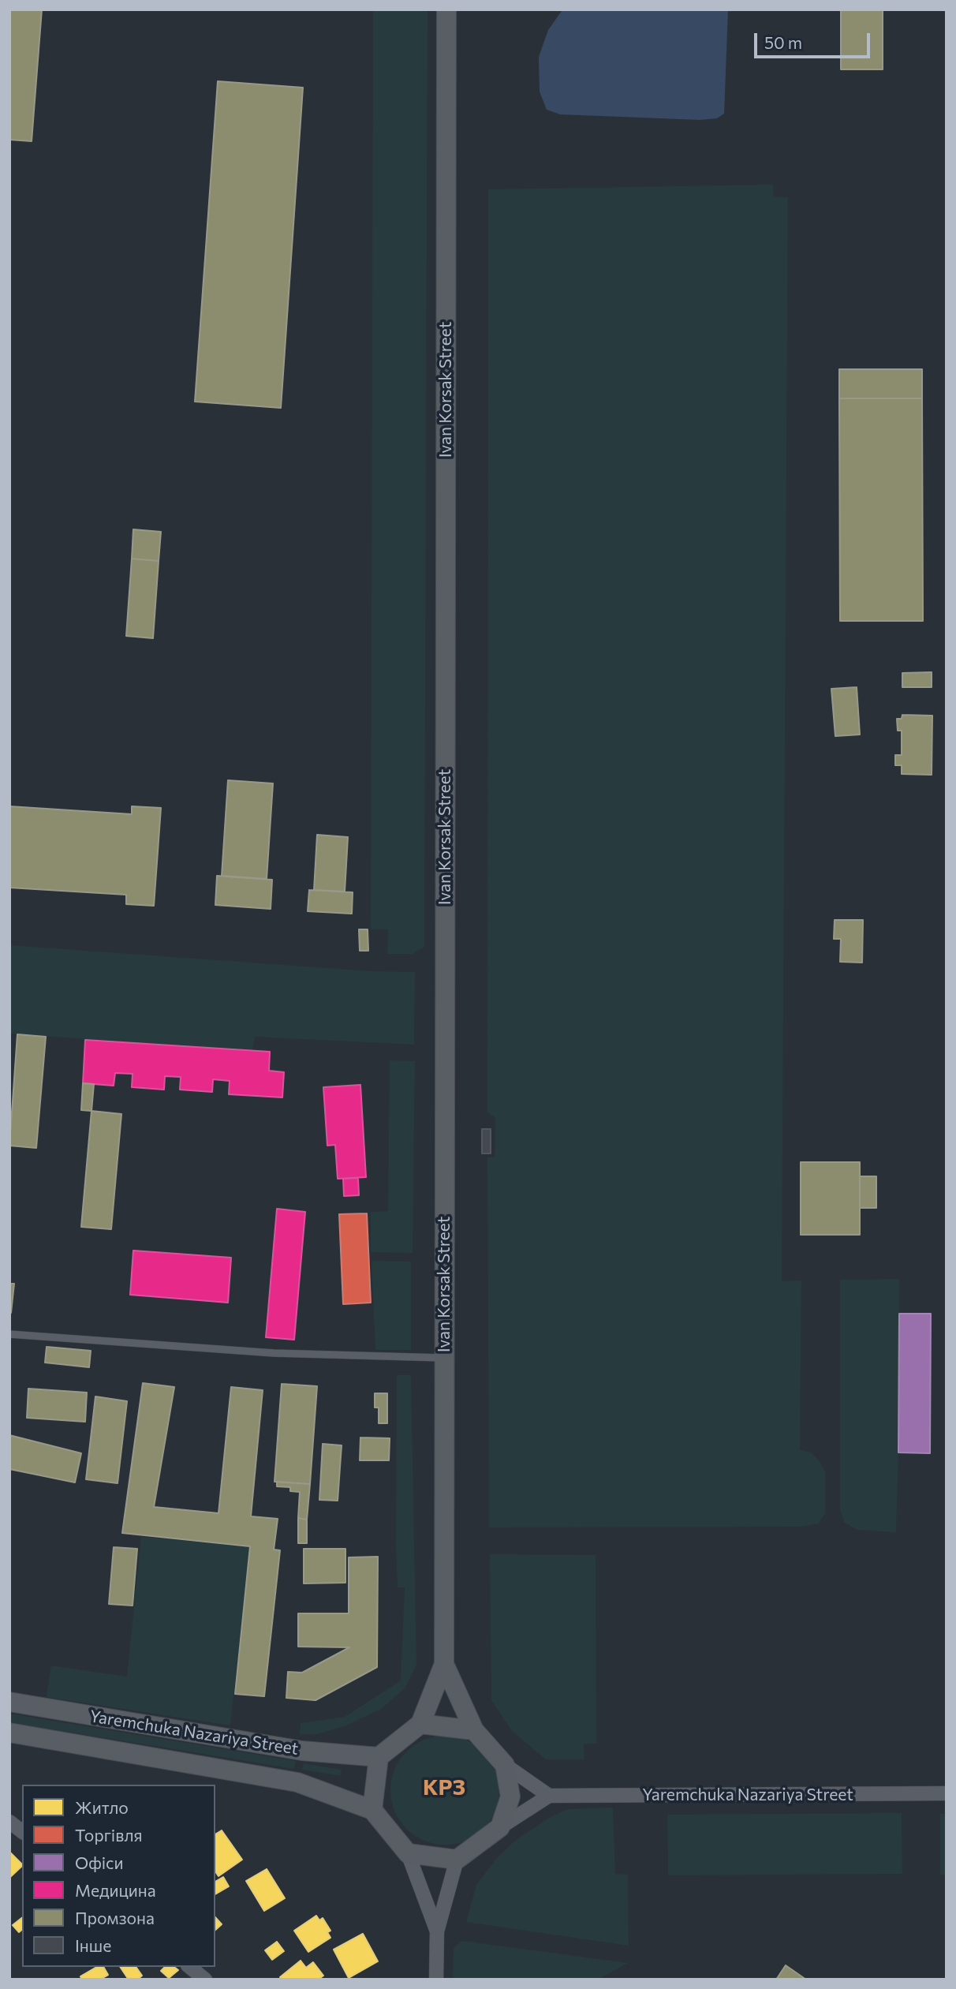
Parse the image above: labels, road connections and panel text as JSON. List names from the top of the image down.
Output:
{
  "streets": {
    "street": ["Ivan Korsak Street", "Yaremchuka Nazariya Street"]
  },
  "districts": ["КРЗ"],
  "legend": [
    "Житло",
    "Торгівля",
    "Офіси",
    "Медицина",
    "Промзона",
    "Інше"
  ],
  "scale_bar": "50 m"
}
